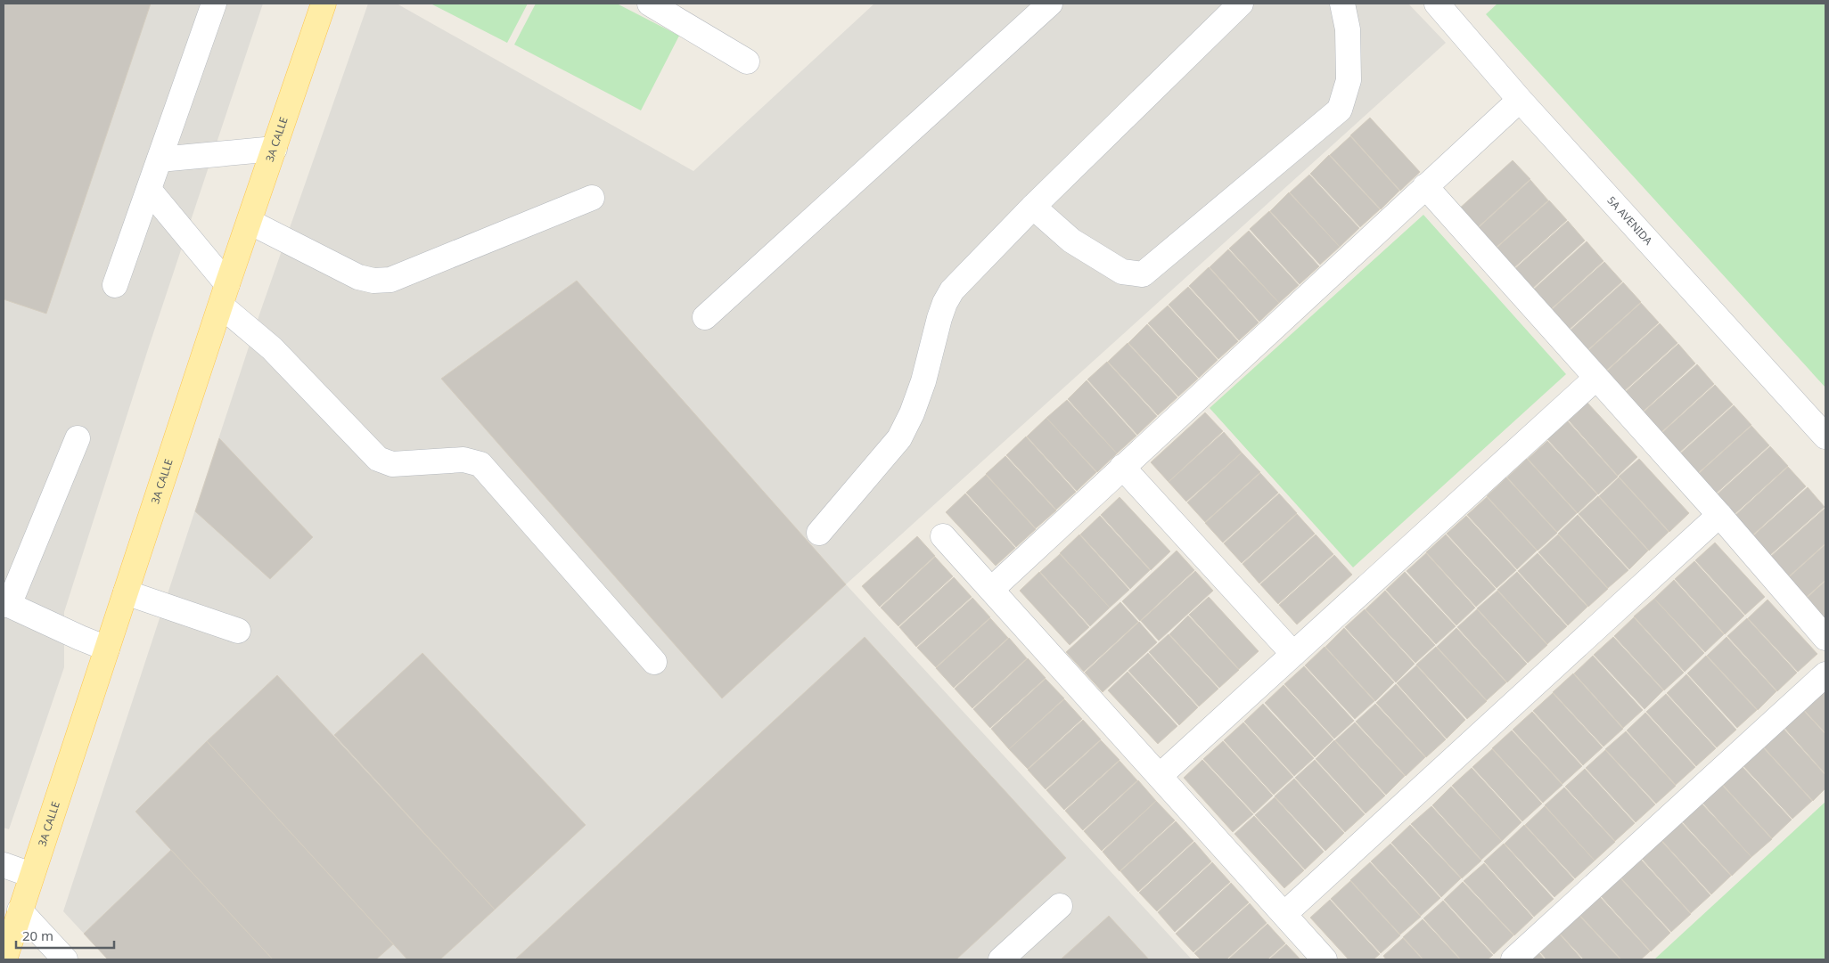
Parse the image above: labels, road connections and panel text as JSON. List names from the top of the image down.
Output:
{
  "streets": {
    "main road": ["3A CALLE"],
    "street": ["5A AVENIDA"]
  },
  "scale_bar": "20 m"
}
